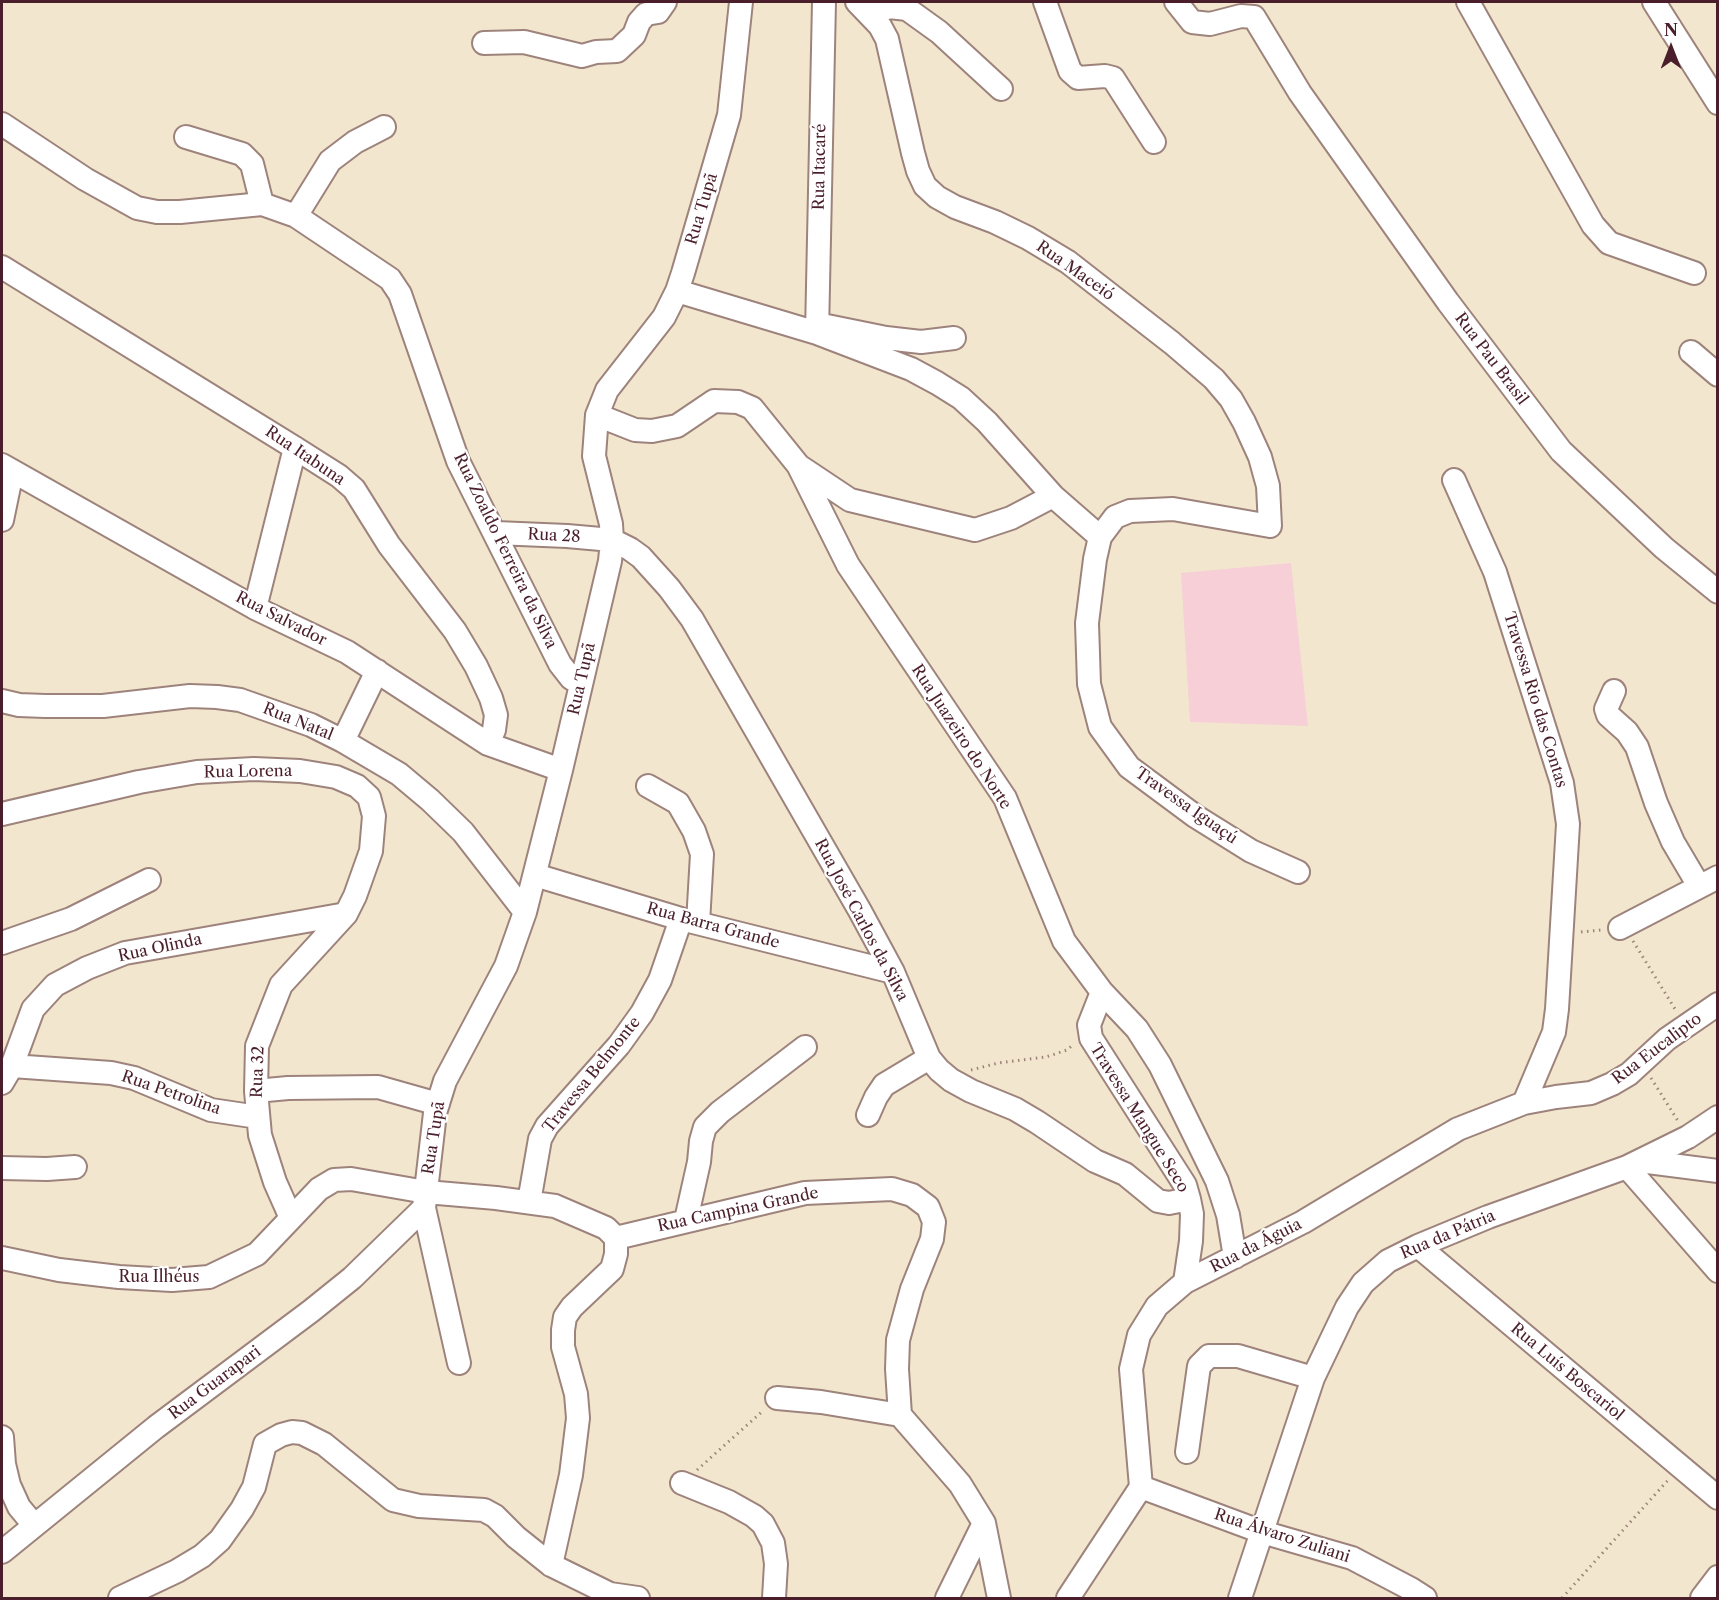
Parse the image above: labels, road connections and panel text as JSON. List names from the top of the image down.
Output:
{
  "streets": {
    "street": [
      "Rua Itacaré",
      "Rua Tupã",
      "Rua Maceió",
      "Rua Pau Brasil",
      "Rua Itabuna",
      "Rua 28",
      "Rua Zoaldo Ferreira da Silva",
      "Rua Salvador",
      "Travessa Rio das Contas",
      "Rua Natal",
      "Rua Juazeiro do Norte",
      "Rua Lorena",
      "Travessa Iguaçú",
      "Rua José Carlos da Silva",
      "Rua Barra Grande",
      "Rua Olinda",
      "Rua Eucalipto",
      "Rua 32",
      "Travessa Belmonte",
      "Rua Petrolina",
      "Travessa Mangue Seco",
      "Rua Campina Grande",
      "Rua da Pátria",
      "Rua da Águia",
      "Rua Ilhéus",
      "Rua Luís Boscariol",
      "Rua Guarapari",
      "Rua Álvaro Zuliani"
    ]
  },
  "crossings": [
    ["Rua Tupã", "Rua 28"],
    ["Rua Tupã", "Rua Zoaldo Ferreira da Silva"],
    ["Rua Tupã", "Rua Salvador"],
    ["Rua Tupã", "Rua Natal"],
    ["Rua Tupã", "Rua Juazeiro do Norte"],
    ["Rua Tupã", "Rua José Carlos da Silva"],
    ["Rua Tupã", "Rua Barra Grande"],
    ["Rua Tupã", "Rua Ilhéus"],
    ["Rua Tupã", "Rua Guarapari"],
    ["Rua Maceió", "Travessa Iguaçú"],
    ["Rua Itabuna", "Rua Salvador"],
    ["Rua 28", "Rua Zoaldo Ferreira da Silva"],
    ["Rua 28", "Rua José Carlos da Silva"],
    ["Travessa Rio das Contas", "Rua Eucalipto"],
    ["Travessa Rio das Contas", "Rua da Águia"],
    ["Rua Juazeiro do Norte", "Travessa Mangue Seco"],
    ["Rua Juazeiro do Norte", "Rua da Águia"],
    ["Rua Lorena", "Rua Olinda"],
    ["Rua Lorena", "Rua 32"],
    ["Rua José Carlos da Silva", "Rua Barra Grande"],
    ["Rua José Carlos da Silva", "Travessa Mangue Seco"],
    ["Rua Barra Grande", "Travessa Belmonte"],
    ["Rua Olinda", "Rua 32"],
    ["Rua Olinda", "Rua Petrolina"],
    ["Rua Eucalipto", "Rua da Águia"],
    ["Rua 32", "Rua Petrolina"],
    ["Rua 32", "Rua Ilhéus"],
    ["Travessa Belmonte", "Rua Ilhéus"],
    ["Travessa Mangue Seco", "Rua da Águia"],
    ["Rua Campina Grande", "Rua Ilhéus"],
    ["Rua da Pátria", "Rua Luís Boscariol"],
    ["Rua da Pátria", "Rua Álvaro Zuliani"],
    ["Rua da Águia", "Rua Álvaro Zuliani"],
    ["Rua Ilhéus", "Rua Guarapari"]
  ],
  "north": "top"
}
